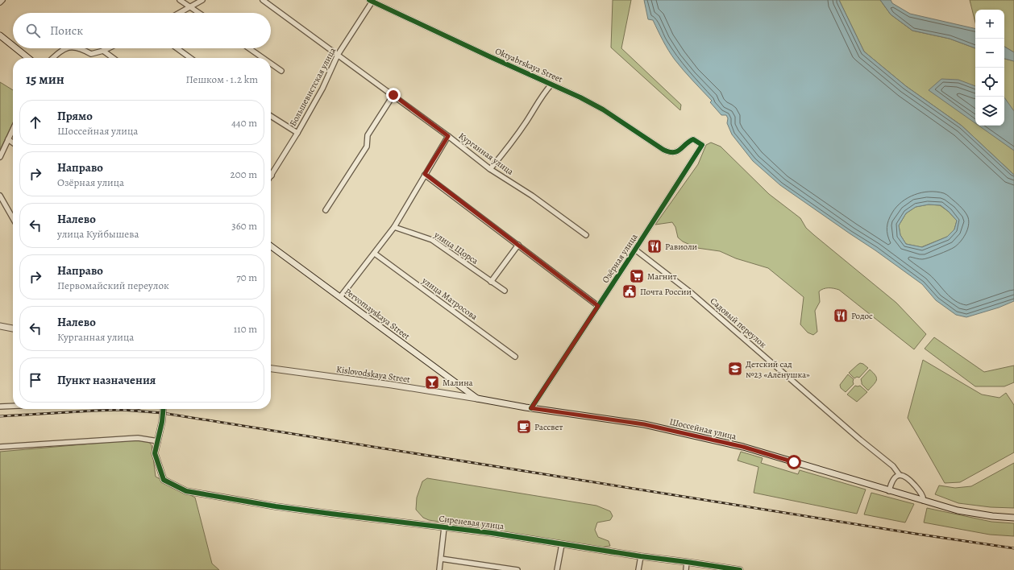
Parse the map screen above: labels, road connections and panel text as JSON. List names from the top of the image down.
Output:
{
  "streets": {
    "street": [
      "Oktyabrskaya Street",
      "Большевистская улица",
      "Курганная улица",
      "улица Щорса",
      "Озёрная улица",
      "улица Матросова",
      "Pervomayskaya Street",
      "Садовый переулок",
      "Kislovodskaya Street",
      "Шоссейная улица",
      "Сиреневая улица"
    ]
  },
  "crossings": [
    ["Oktyabrskaya Street", "Большевистская улица"],
    ["Oktyabrskaya Street", "Озёрная улица"],
    ["Большевистская улица", "Курганная улица"],
    ["Озёрная улица", "Садовый переулок"],
    ["Озёрная улица", "Шоссейная улица"],
    ["Pervomayskaya Street", "Kislovodskaya Street"],
    ["Pervomayskaya Street", "Шоссейная улица"],
    ["Садовый переулок", "Шоссейная улица"],
    ["Kislovodskaya Street", "Шоссейная улица"]
  ],
  "places": {
    "restaurant": ["Равиоли", "Родос"],
    "supermarket": ["Магнит"],
    "public building": ["Почта России"],
    "school or university": ["Детский сад №23 «Алёнушка»"],
    "bar": ["Малина"],
    "cafe": ["Рассвет"]
  },
  "page": {
    "map_buttons": ["+", "−"],
    "search": "Поиск",
    "heading": ["15 мин", "Пешком · 1.2 km"],
    "list": [
      ["Прямо", "Шоссейная улица", "440 m"],
      ["Направо", "Озёрная улица", "200 m"],
      ["Налево", "улица Куйбышева", "360 m"],
      ["Направо", "Первомайский переулок", "70 m"],
      ["Налево", "Курганная улица", "110 m"],
      "Пункт назначения"
    ]
  }
}
